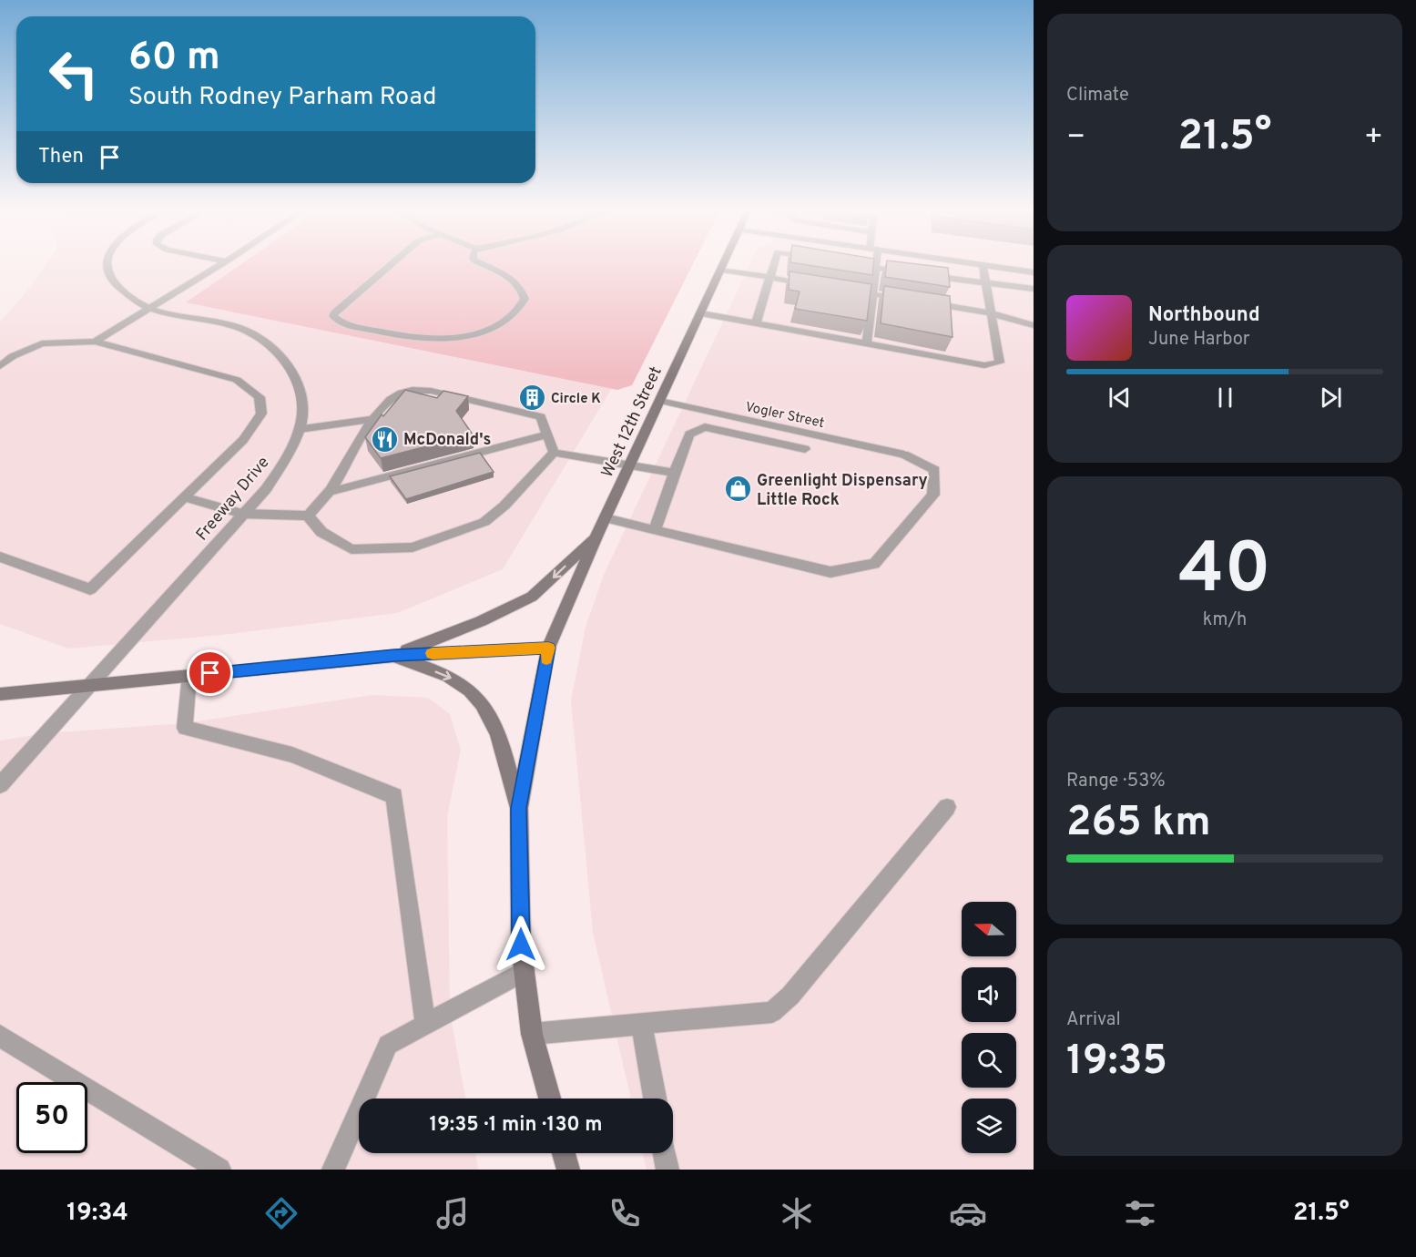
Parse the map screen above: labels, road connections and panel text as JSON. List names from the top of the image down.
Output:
{
  "streets": {
    "main road": ["West 12th Street"],
    "street": ["Vogler Street", "Freeway Drive"]
  },
  "crossings": [
    ["Vogler Street", "West 12th Street"]
  ],
  "places": {
    "building": ["Circle K"],
    "restaurant": ["McDonald's"],
    "shop": ["Greenlight Dispensary Little Rock"]
  },
  "north": "left",
  "page": {
    "tile": [
      "Climate",
      ["40", "km/h"],
      ["Range · 53%", "265 km"],
      ["Arrival", "19:35"]
    ],
    "turn": ["60 m", "South Rodney Parham Road"],
    "heat": ["−", "21.5°", "+"],
    "then": "Then",
    "song": ["Northbound", "June Harbor"],
    "limit": "50",
    "trip": "19:35 · 1 min · 130 m",
    "tabs": ["19:34", "21.5°"]
  }
}
